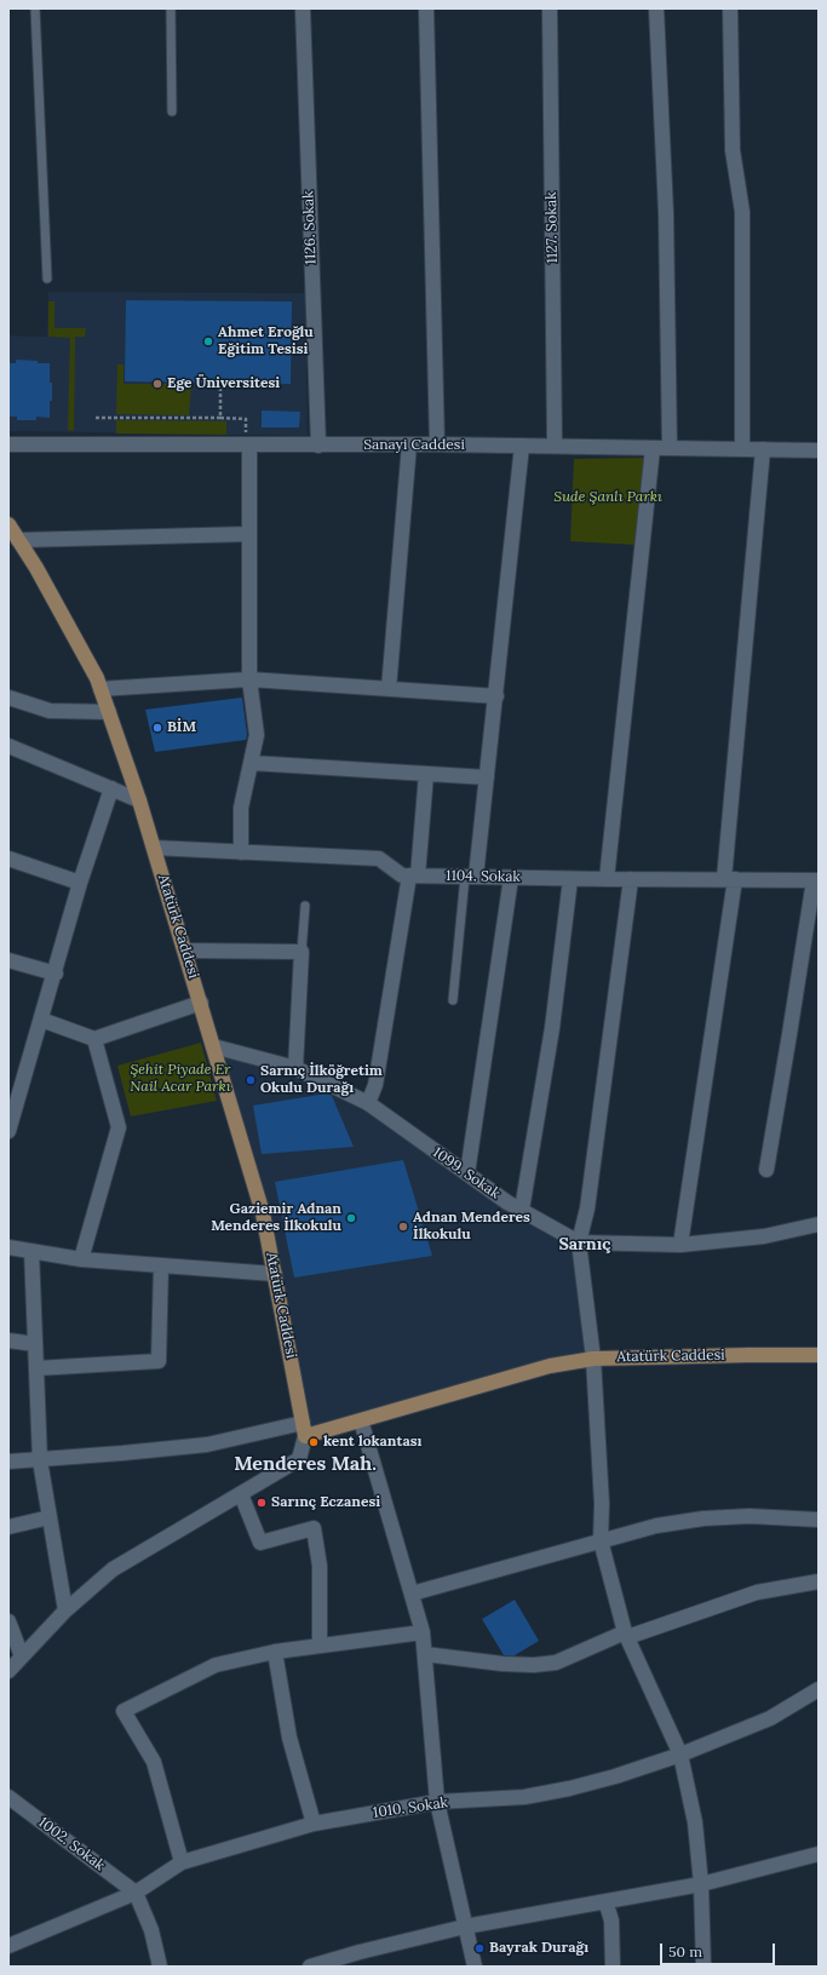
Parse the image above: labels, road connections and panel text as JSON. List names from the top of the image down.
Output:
{
  "streets": {
    "main road": ["Atatürk Caddesi"],
    "street": [
      "1126. Sokak",
      "1127. Sokak",
      "Sanayi Caddesi",
      "1104. Sokak",
      "1099. Sokak",
      "1010. Sokak",
      "1002. Sokak"
    ]
  },
  "crossings": [
    ["1126. Sokak", "Sanayi Caddesi"],
    ["1127. Sokak", "Sanayi Caddesi"],
    ["1104. Sokak", "Atatürk Caddesi"],
    ["Atatürk Caddesi", "1099. Sokak"],
    ["1010. Sokak", "1002. Sokak"]
  ],
  "districts": ["Sarnıç", "Menderes Mah."],
  "parks": ["Sude Şanlı Parkı", "Şehit Piyade Er Nail Acar Parkı"],
  "places": [
    "Ahmet Eroğlu Eğitim Tesisi",
    "Ege Üniversitesi",
    "BİM",
    "Sarnıç İlköğretim Okulu Durağı",
    "Gaziemir Adnan Menderes İlkokulu",
    "Adnan Menderes İlkokulu",
    "kent lokantası",
    "Sarınç Eczanesi",
    "Bayrak Durağı"
  ],
  "scale_bar": "50 m"
}
